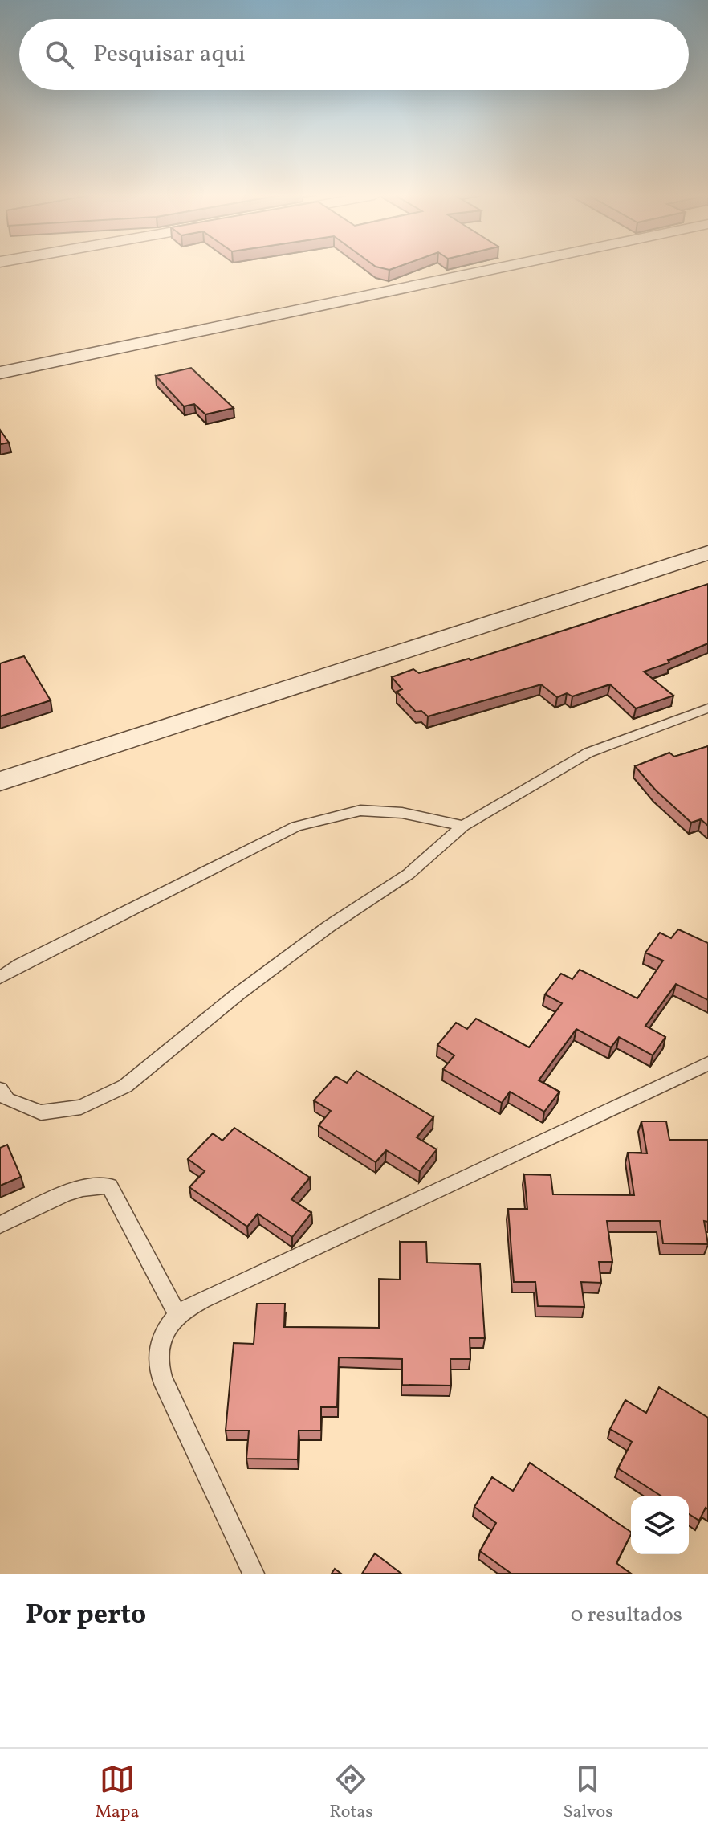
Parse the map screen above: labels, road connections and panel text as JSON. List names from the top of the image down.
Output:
{
  "page": {
    "search": "Pesquisar aqui",
    "heading": ["Por perto", "0 resultados"],
    "nav": ["Mapa", "Rotas", "Salvos"]
  }
}
